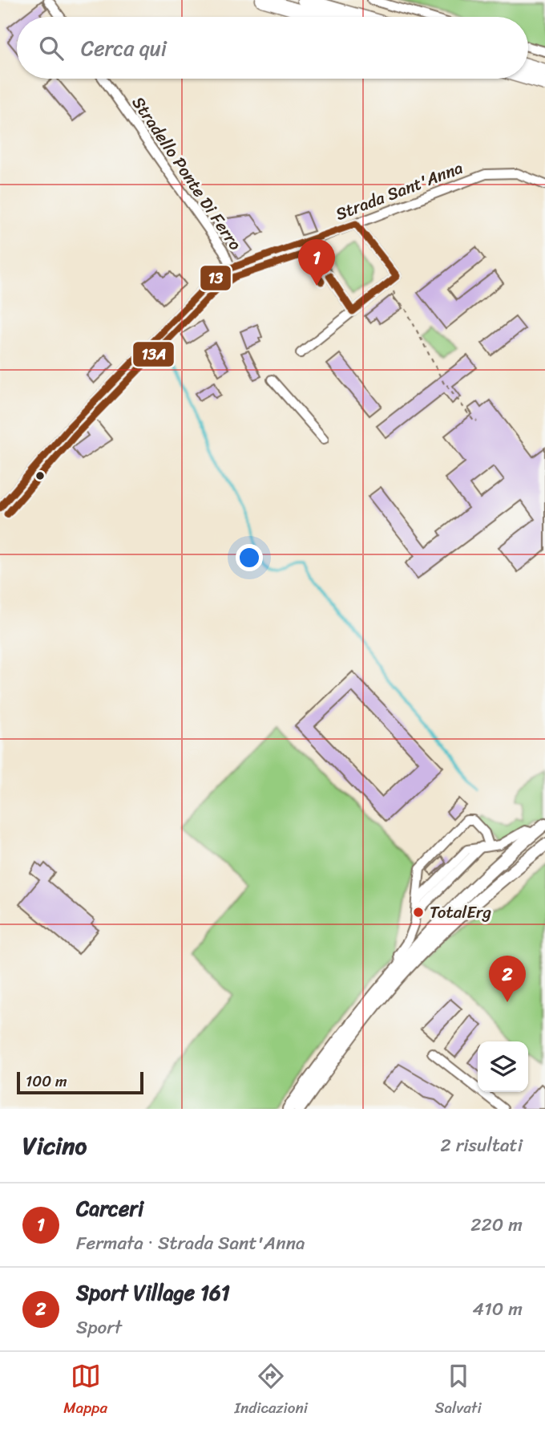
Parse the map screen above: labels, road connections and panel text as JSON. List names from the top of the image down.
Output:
{
  "streets": {
    "street": ["Stradello Ponte Di Ferro", "Strada Sant'Anna"]
  },
  "crossings": [
    ["Stradello Ponte Di Ferro", "Strada Sant'Anna"]
  ],
  "places": ["TotalErg"],
  "lines": ["transit line 13", "transit line 13A"],
  "scale_bar": "100 m",
  "page": {
    "search": "Cerca qui",
    "pins": ["1", "2"],
    "scale": "100 m",
    "heading": ["Vicino", "2 risultati"],
    "list": [
      {
        "mark": "1",
        "name": "Carceri",
        "note": "Fermata · Strada Sant'Anna",
        "value": "220 m"
      },
      {
        "mark": "2",
        "name": "Sport Village 161",
        "note": "Sport",
        "value": "410 m"
      }
    ],
    "nav": ["Mappa", "Indicazioni", "Salvati"]
  }
}
